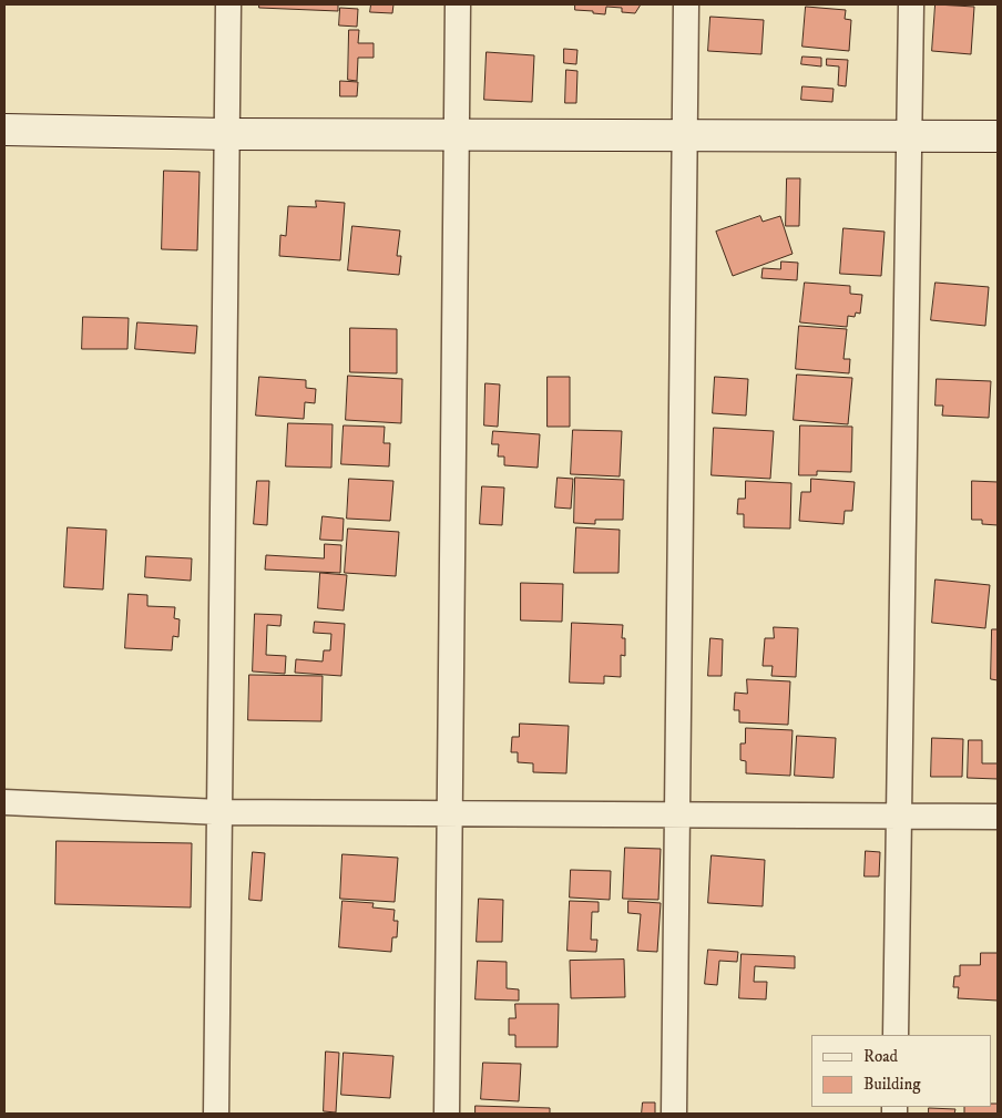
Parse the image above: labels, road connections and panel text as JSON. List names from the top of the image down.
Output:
{
  "legend": ["Road", "Building"]
}
